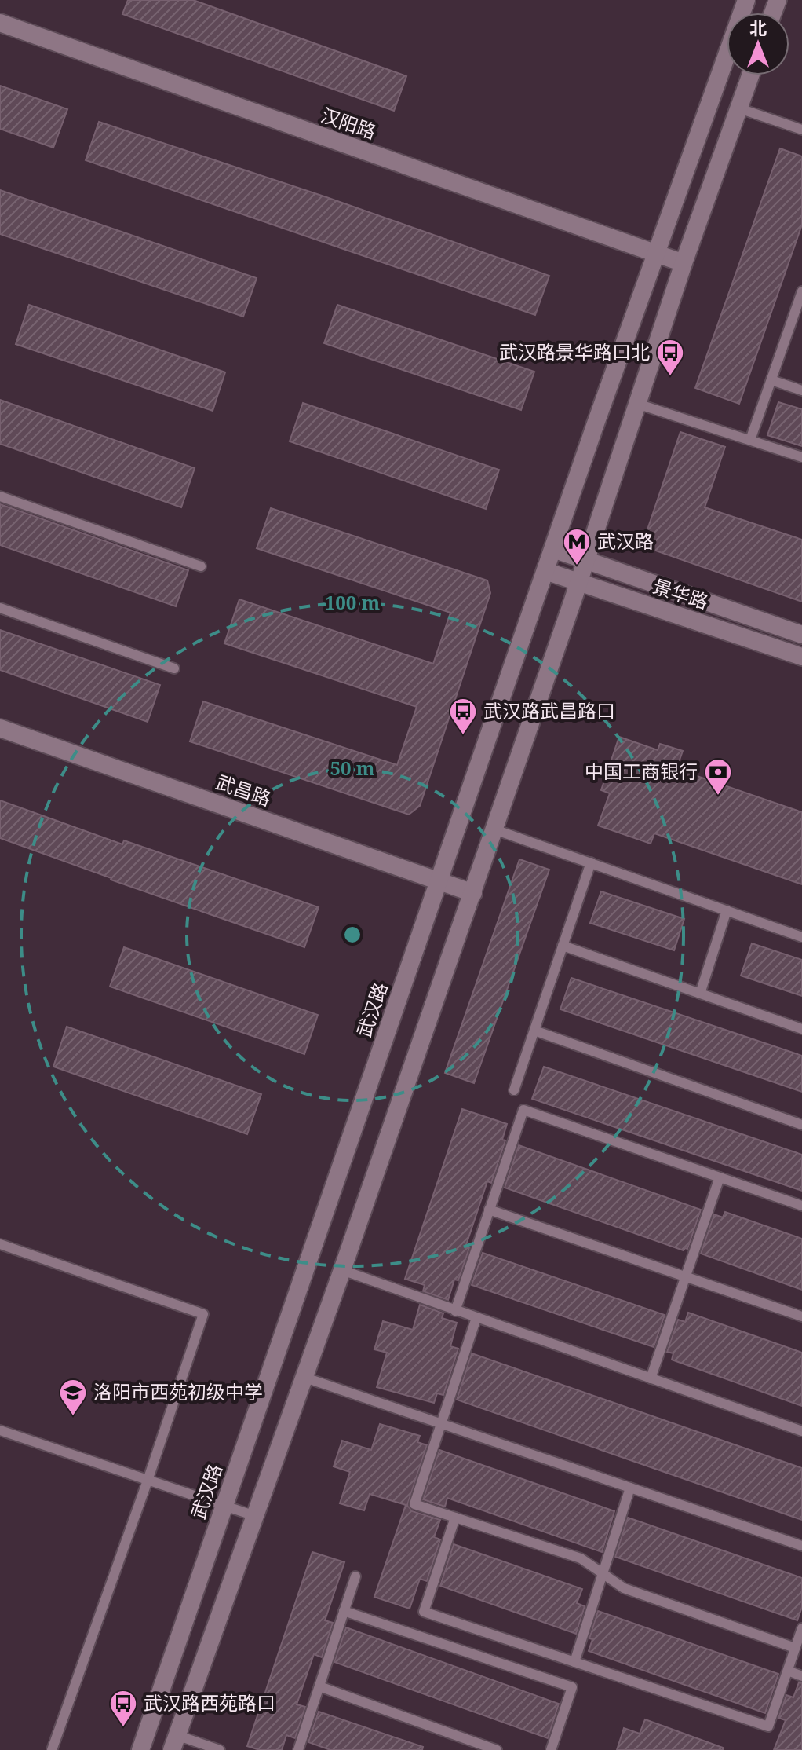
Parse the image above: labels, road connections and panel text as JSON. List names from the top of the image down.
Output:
{
  "streets": {
    "main road": [
      "汉阳路",
      "景华路",
      "武昌路",
      "武汉路"
    ]
  },
  "crossings": [
    ["汉阳路", "武汉路"],
    ["景华路", "武汉路"],
    ["武昌路", "武汉路"]
  ],
  "places": {
    "bus stop": ["武汉路景华路口北", "武汉路武昌路口", "武汉路西苑路口"],
    "metro station": ["武汉路"],
    "bank": ["中国工商银行"],
    "school or university": ["洛阳市西苑初级中学"]
  },
  "north": "top",
  "rings": ["100 m", "50 m"]
}
